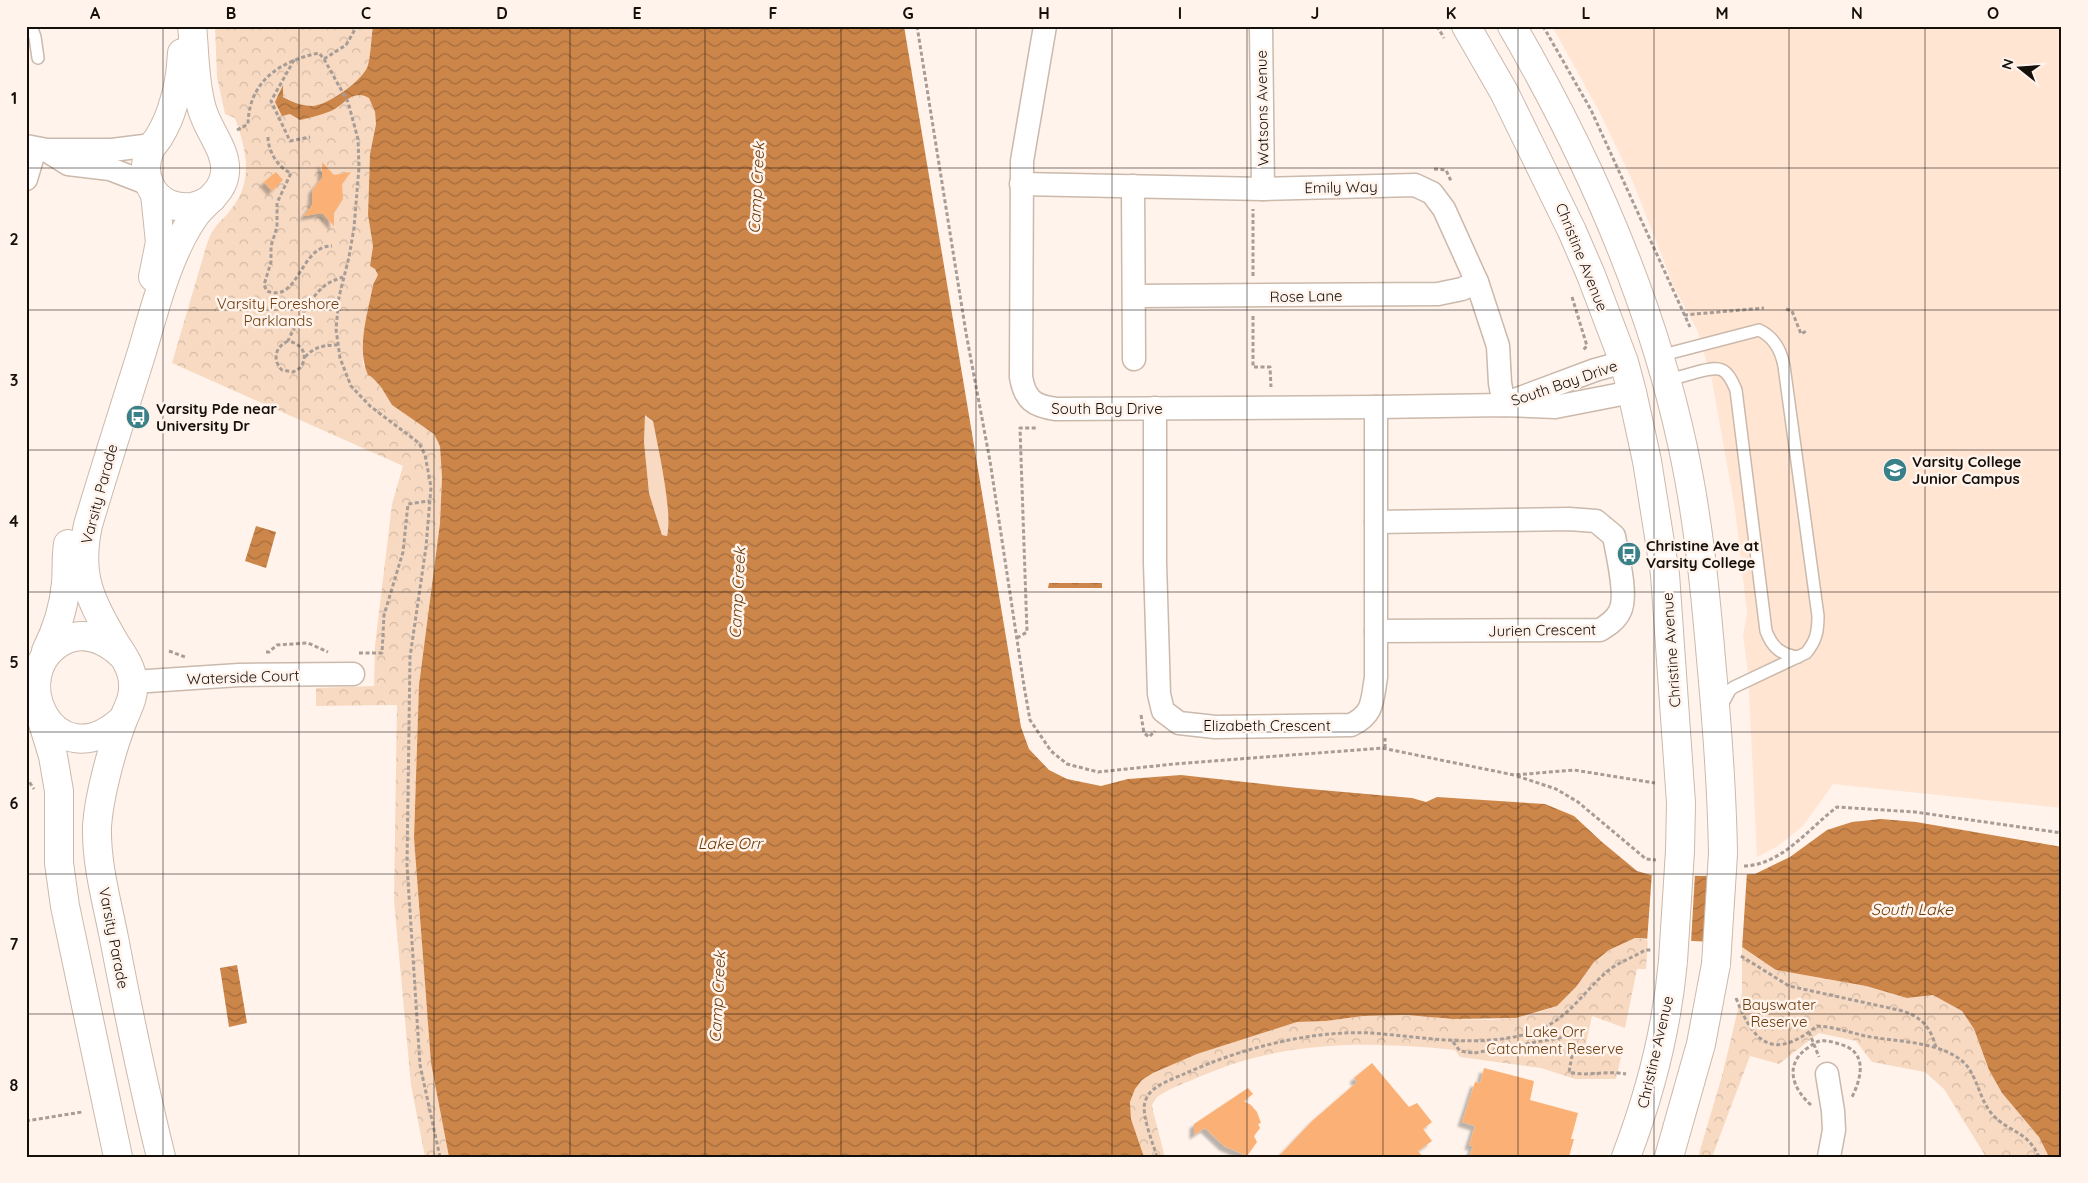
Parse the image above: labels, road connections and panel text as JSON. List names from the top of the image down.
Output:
{
  "streets": {
    "street": [
      "Watsons Avenue",
      "Emily Way",
      "Christine Avenue",
      "Rose Lane",
      "South Bay Drive",
      "Varsity Parade",
      "Jurien Crescent",
      "Waterside Court",
      "Elizabeth Crescent"
    ]
  },
  "crossings": [
    ["Watsons Avenue", "Emily Way"],
    ["Emily Way", "Rose Lane"],
    ["Emily Way", "South Bay Drive"],
    ["Christine Avenue", "South Bay Drive"],
    ["South Bay Drive", "Elizabeth Crescent"],
    ["Varsity Parade", "Waterside Court"],
    ["Jurien Crescent", "Elizabeth Crescent"]
  ],
  "water": ["Camp Creek", "Lake Orr", "South Lake"],
  "parks": ["Varsity Foreshore Parklands", "Bayswater Reserve", "Lake Orr Catchment Reserve"],
  "places": {
    "bus stop": ["Varsity Pde near University Dr", "Christine Ave at Varsity College"],
    "school or university": ["Varsity College Junior Campus"]
  },
  "north": "left",
  "grid": {
    "columns": [
      "A",
      "B",
      "C",
      "D",
      "E",
      "F",
      "G",
      "H",
      "I",
      "J",
      "K",
      "L",
      "M",
      "N",
      "O"
    ],
    "rows": [
      "1",
      "2",
      "3",
      "4",
      "5",
      "6",
      "7",
      "8"
    ]
  }
}
